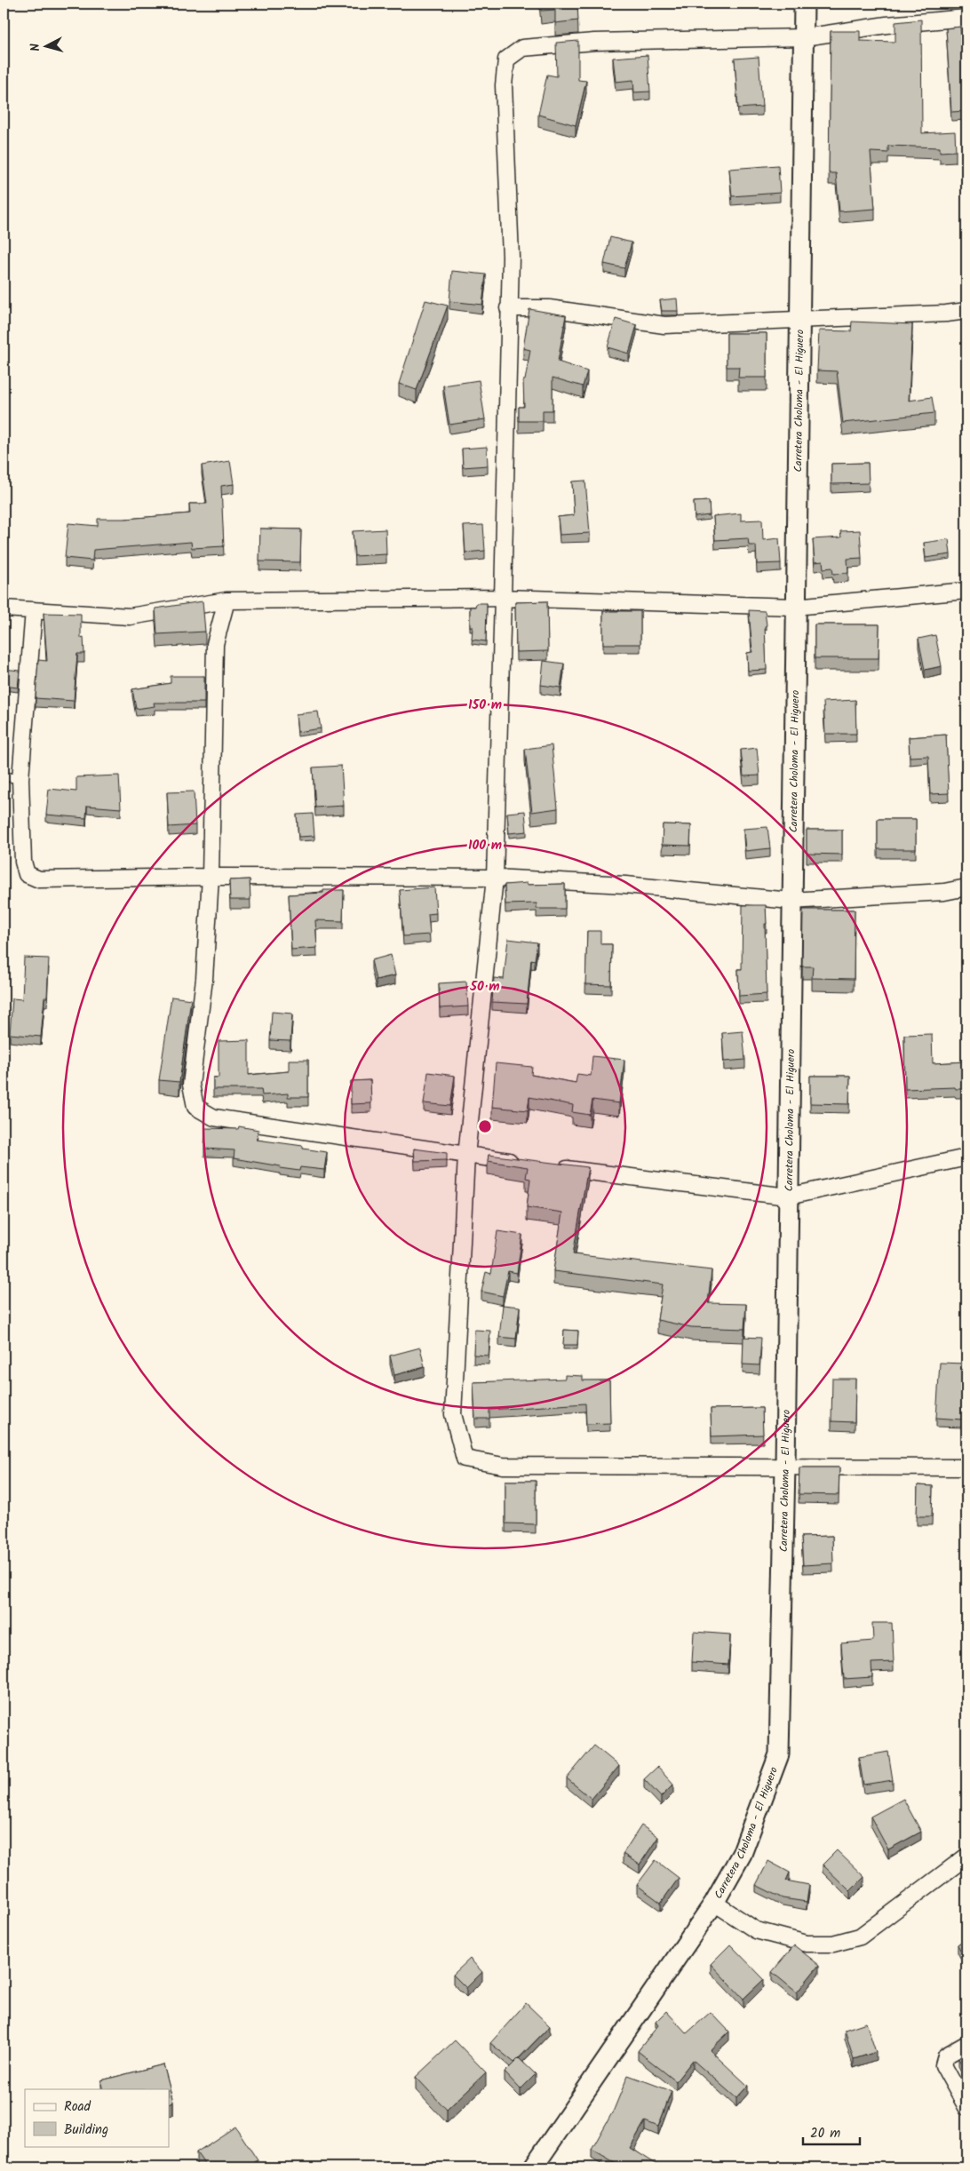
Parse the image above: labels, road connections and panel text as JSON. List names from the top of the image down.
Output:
{
  "streets": {
    "street": ["Carretera Choloma - El Higuero"]
  },
  "legend": ["Road", "Building"],
  "scale_bar": "20 m",
  "north": "left",
  "rings": ["150 m", "100 m", "50 m"]
}
